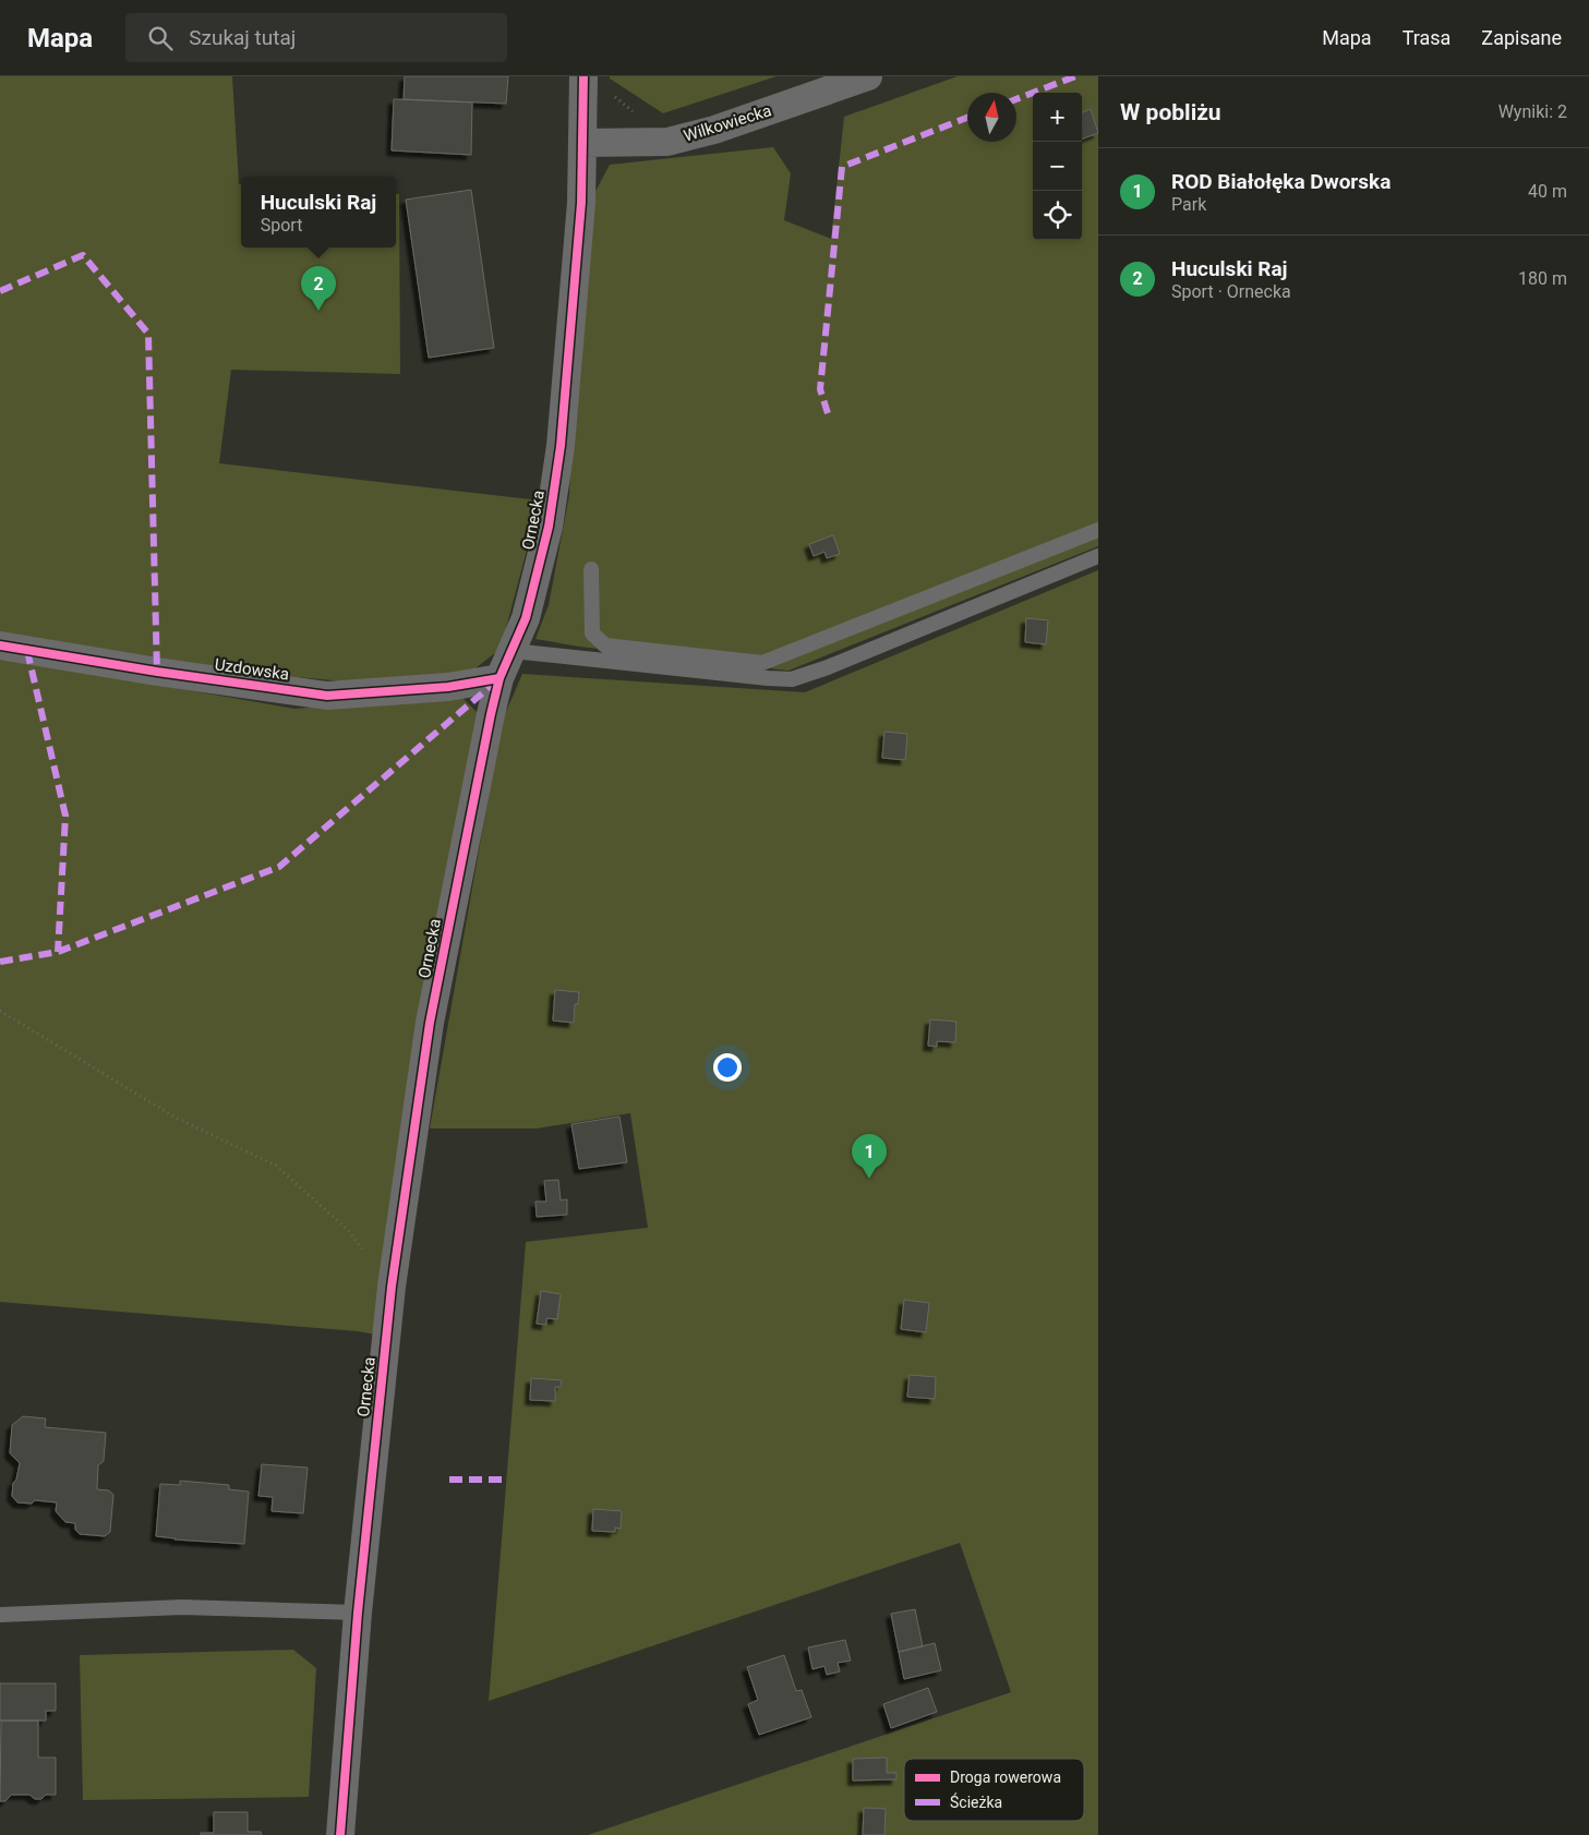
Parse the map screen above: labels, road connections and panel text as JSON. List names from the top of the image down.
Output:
{
  "streets": {
    "street": ["Wilkowiecka", "Ornecka", "Uzdowska"]
  },
  "crossings": [
    ["Wilkowiecka", "Ornecka"],
    ["Ornecka", "Uzdowska"]
  ],
  "legend": ["Droga rowerowa", "Ścieżka"],
  "north": "top",
  "page": {
    "header": "Mapa",
    "search": "Szukaj tutaj",
    "nav": ["Mapa", "Trasa", "Zapisane"],
    "heading": ["W pobliżu", "Wyniki: 2"],
    "map_buttons": ["+", "−"],
    "list": [
      {
        "mark": "1",
        "name": "ROD Białołęka Dworska",
        "note": "Park",
        "value": "40 m"
      },
      {
        "mark": "2",
        "name": "Huculski Raj",
        "note": "Sport · Ornecka",
        "value": "180 m"
      }
    ],
    "popup": ["Huculski Raj", "Sport"],
    "pins": ["2", "1"]
  }
}
